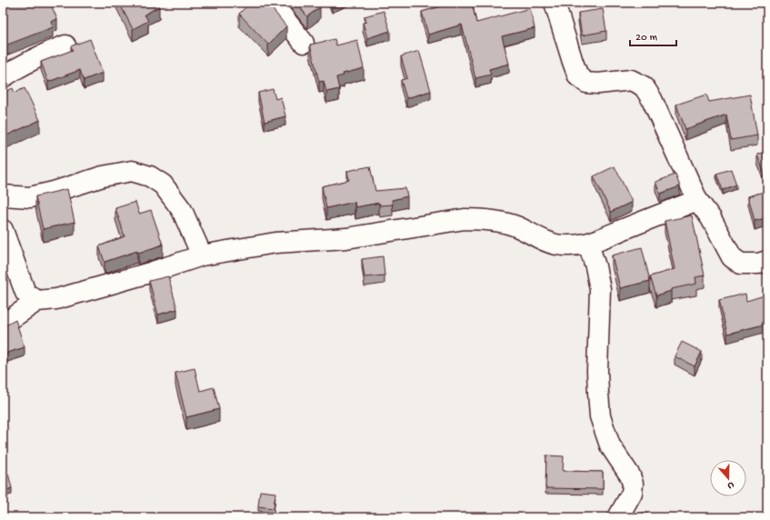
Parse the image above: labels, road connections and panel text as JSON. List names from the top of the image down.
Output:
{
  "scale_bar": "20 m",
  "north": "bottom"
}
